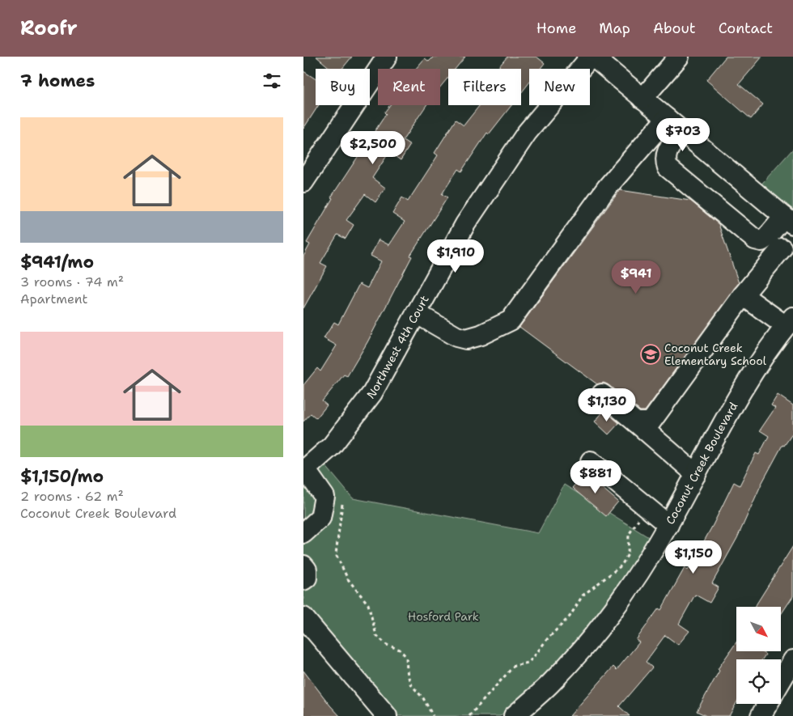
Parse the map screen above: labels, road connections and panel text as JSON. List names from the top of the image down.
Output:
{
  "streets": {
    "street": ["Northwest 4th Court", "Coconut Creek Boulevard"]
  },
  "parks": ["Hosford Park"],
  "places": {
    "school or university": ["Coconut Creek Elementary School"]
  },
  "north": "bottom right",
  "page": {
    "header": "Roofr",
    "nav": [
      "Home",
      "Map",
      "About",
      "Contact"
    ],
    "heading": "7 homes",
    "chip": [
      "Buy",
      "Rent",
      "Filters",
      "New"
    ],
    "list": [
      {
        "name": "$941/mo",
        "note": "3 rooms · 74 m² · Apartment"
      },
      {
        "name": "$1,150/mo",
        "note": "2 rooms · 62 m² · Coconut Creek Boulevard"
      }
    ],
    "price": [
      "$703",
      "$2,500",
      "$1,910",
      "$941",
      "$1,130",
      "$881",
      "$1,150"
    ]
  }
}
